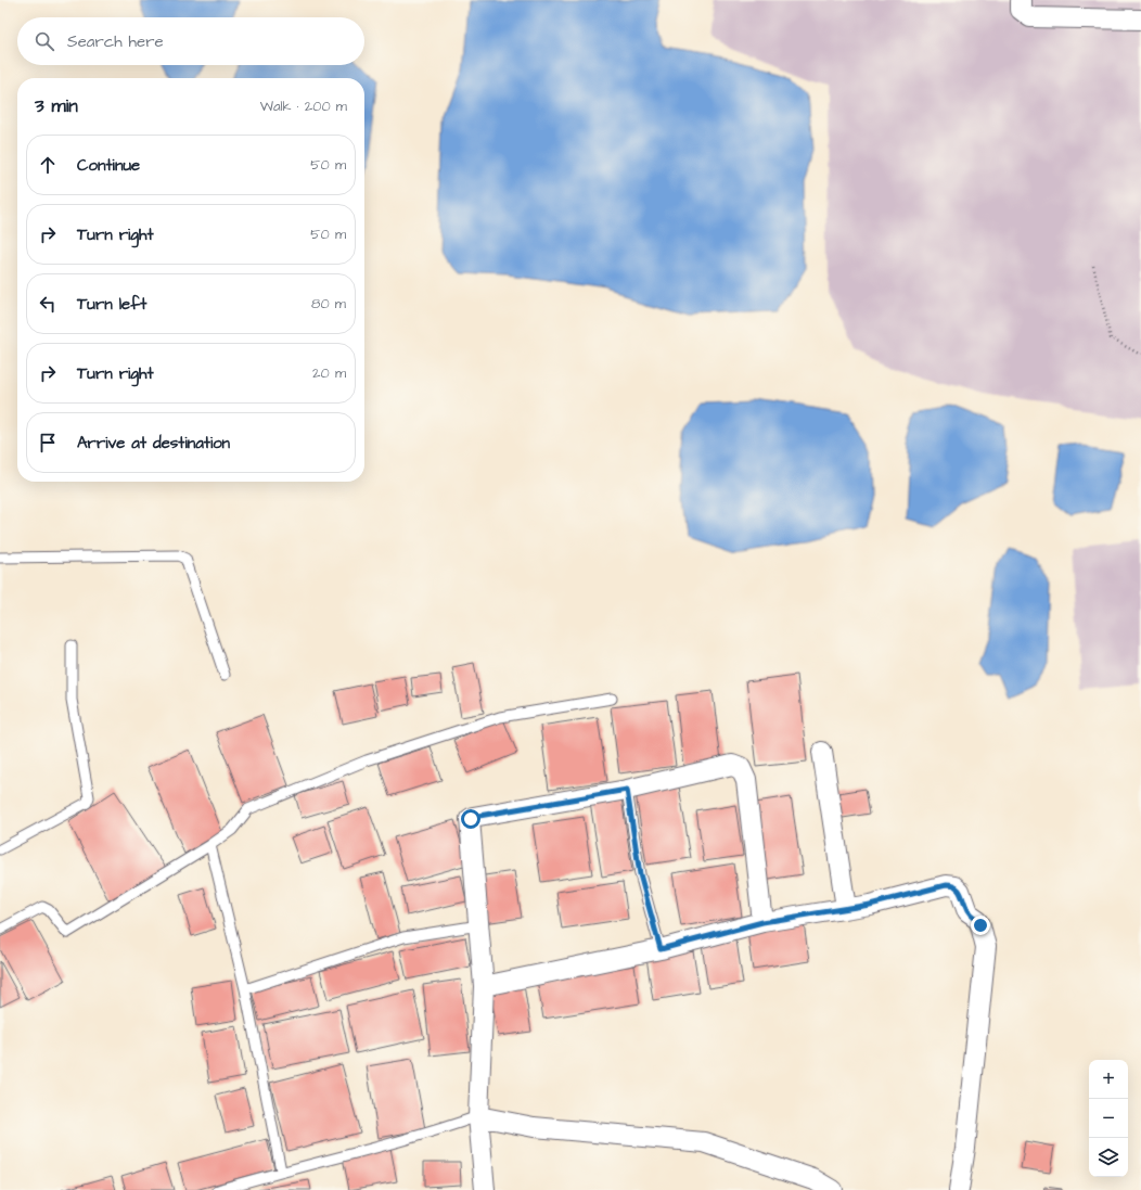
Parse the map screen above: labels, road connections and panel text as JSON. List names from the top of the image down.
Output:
{
  "page": {
    "search": "Search here",
    "heading": ["3 min", "Walk · 200 m"],
    "list": [
      ["Continue", "50 m"],
      ["Turn right", "50 m"],
      ["Turn left", "80 m"],
      ["Turn right", "20 m"],
      "Arrive at destination"
    ],
    "map_buttons": ["+", "−"]
  }
}
